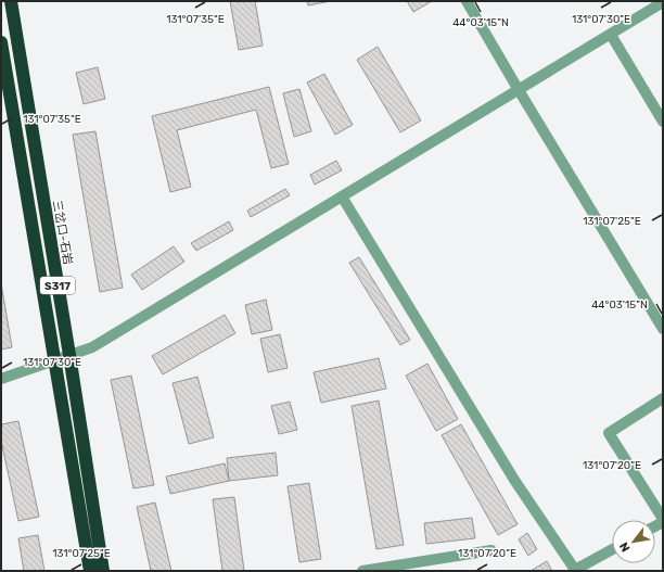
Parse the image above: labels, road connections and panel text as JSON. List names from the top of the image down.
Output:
{
  "streets": {
    "highway": ["三岔口-石岩", "S317"]
  },
  "north": "bottom left",
  "coordinates": [
    "131°07'35\"E",
    "131°07'30\"E",
    "44°03'15\"N",
    "131°07'25\"E",
    "131°07'20\"E"
  ]
}
